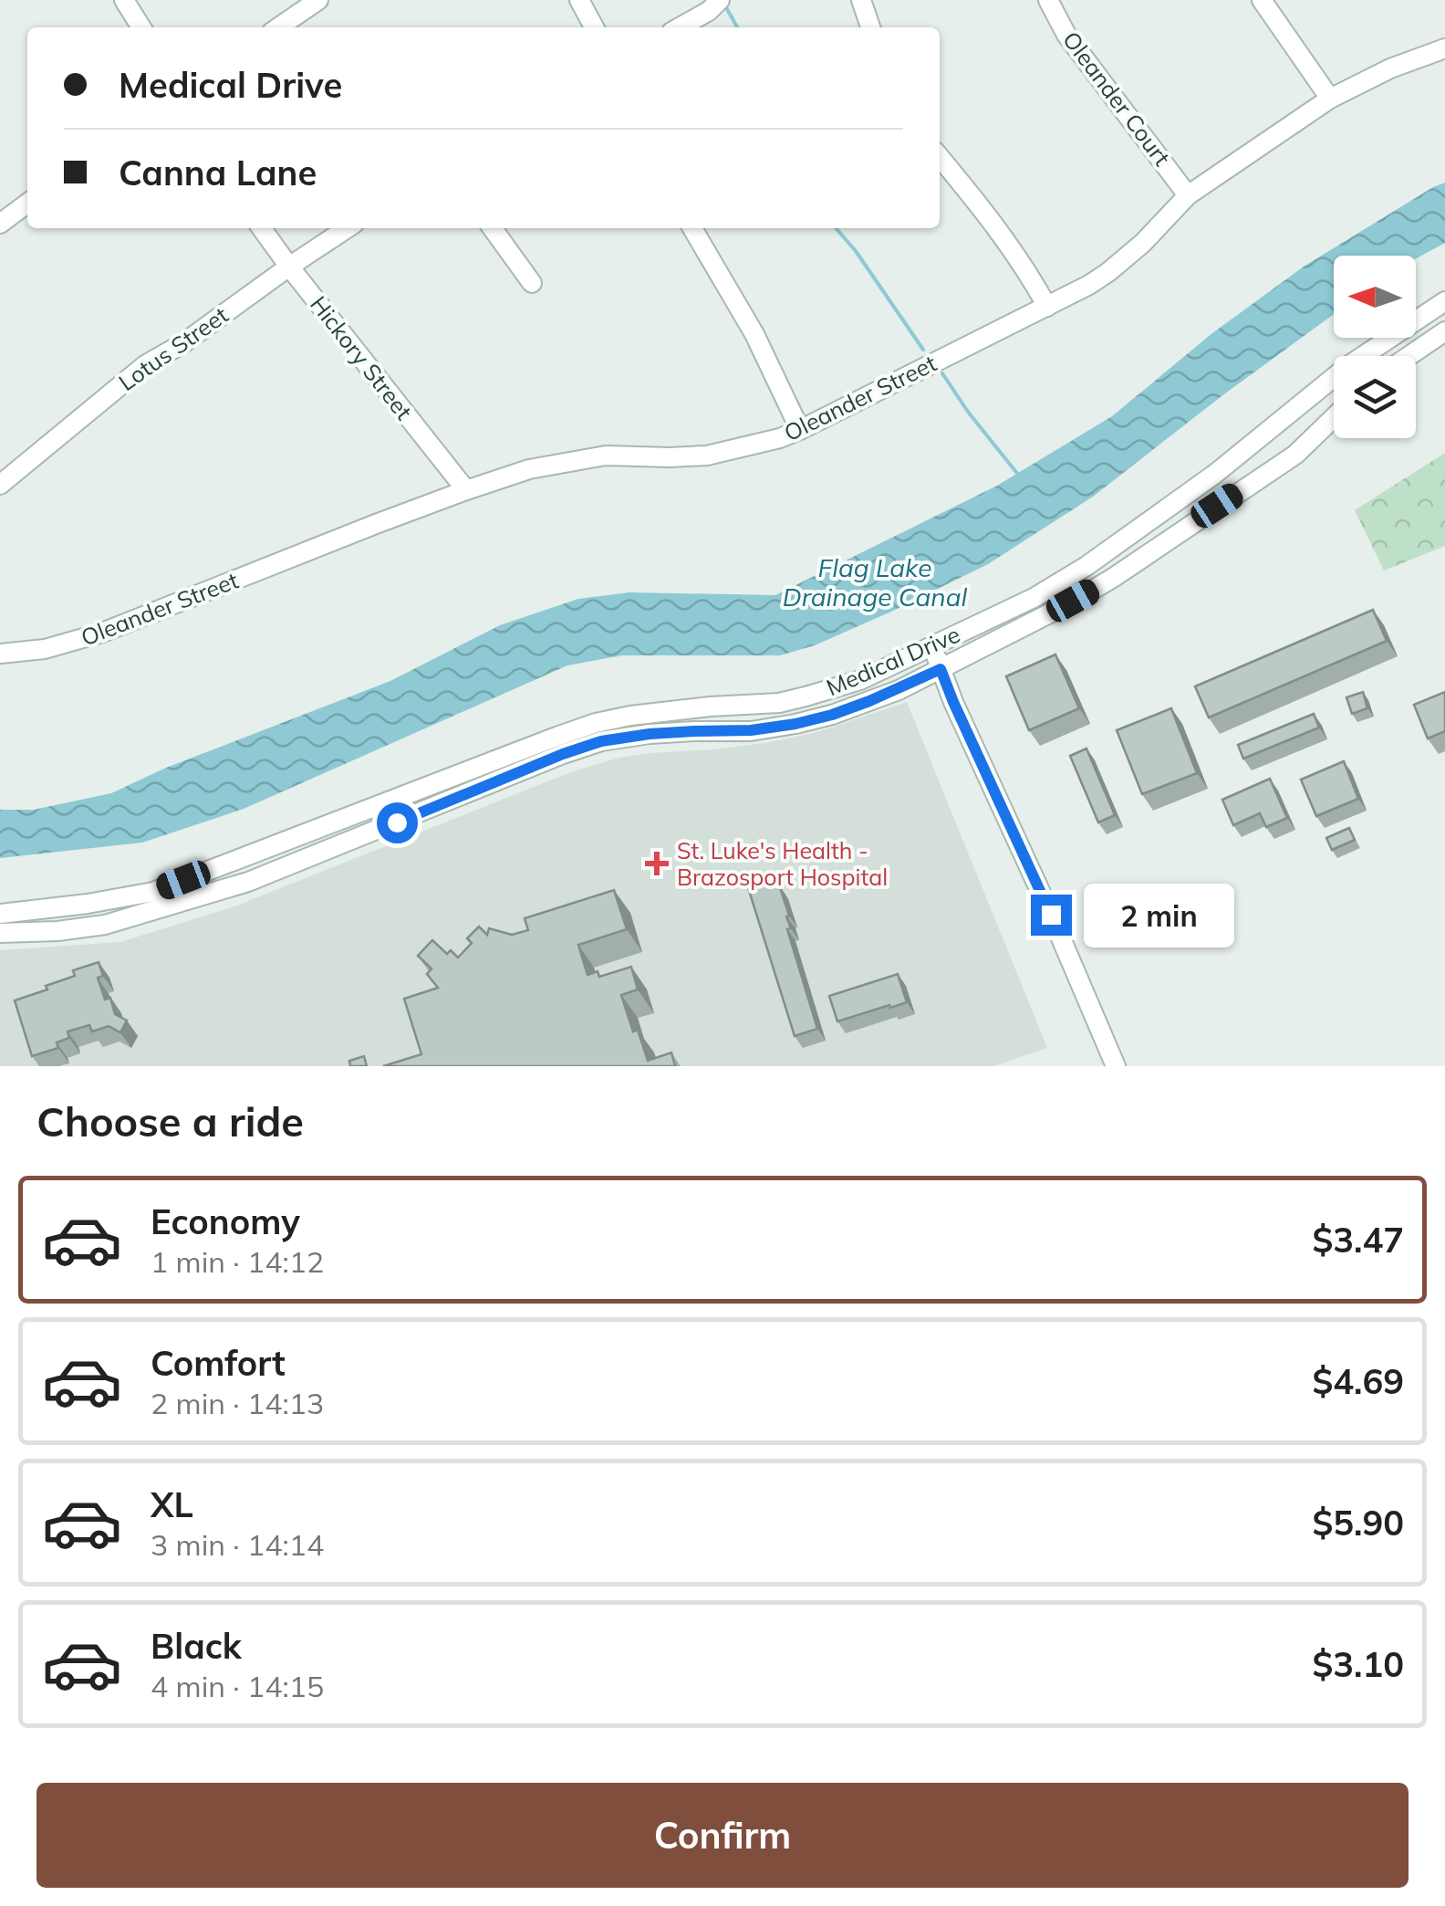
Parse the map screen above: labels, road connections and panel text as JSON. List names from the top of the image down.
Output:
{
  "streets": {
    "street": [
      "Oleander Court",
      "Lotus Street",
      "Hickory Street",
      "Oleander Street",
      "Medical Drive"
    ]
  },
  "crossings": [
    ["Oleander Court", "Oleander Street"],
    ["Lotus Street", "Hickory Street"],
    ["Hickory Street", "Oleander Street"]
  ],
  "water": ["Flag Lake Drainage Canal"],
  "places": {
    "health": ["St. Luke's Health - Brazosport Hospital"]
  },
  "north": "left",
  "page": {
    "banner": ["Medical Drive", "Canna Lane"],
    "bubble": "2 min",
    "heading": "Choose a ride",
    "list": [
      {
        "name": "Economy",
        "note": "1 min · 14:12",
        "value": "$3.47"
      },
      {
        "name": "Comfort",
        "note": "2 min · 14:13",
        "value": "$4.69"
      },
      {
        "name": "XL",
        "note": "3 min · 14:14",
        "value": "$5.90"
      },
      {
        "name": "Black",
        "note": "4 min · 14:15",
        "value": "$3.10"
      }
    ],
    "buttons": "Confirm"
  }
}
